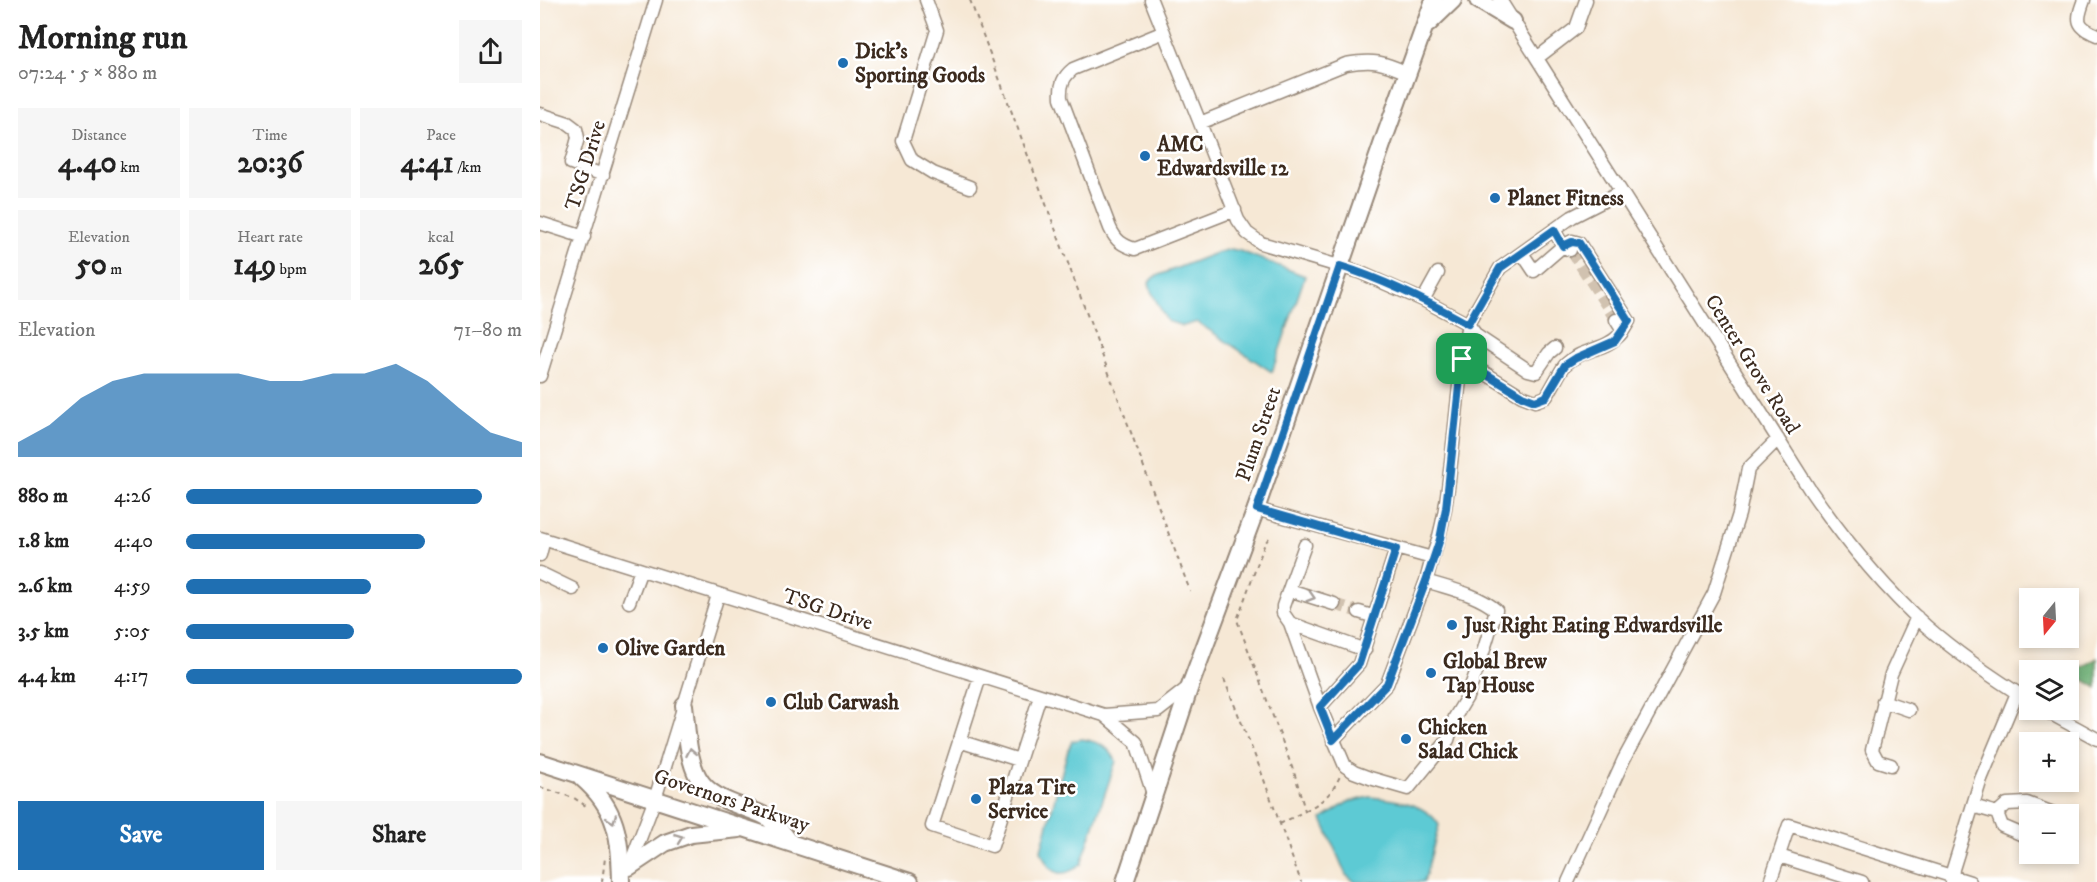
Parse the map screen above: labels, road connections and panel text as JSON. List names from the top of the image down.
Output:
{
  "streets": {
    "main road": ["Plum Street", "Governors Parkway"],
    "street": ["TSG Drive", "Center Grove Road"]
  },
  "crossings": [
    ["TSG Drive", "Plum Street"]
  ],
  "places": [
    "Dick's Sporting Goods",
    "AMC Edwardsville 12",
    "Planet Fitness",
    "Just Right Eating Edwardsville",
    "Olive Garden",
    "Global Brew Tap House",
    "Club Carwash",
    "Chicken Salad Chick",
    "Plaza Tire Service"
  ],
  "north": "bottom",
  "page": {
    "heading": ["Morning run", "07:24 · 5 × 880 m"],
    "stats": [
      ["Distance", "4.40 km"],
      ["Time", "20:36"],
      ["Pace", "4:41 /km"],
      ["Elevation", "50 m"],
      ["Heart rate", "149 bpm"],
      ["kcal", "265"]
    ],
    "chart": ["Elevation", "71–80 m"],
    "list": [
      {
        "name": "880 m",
        "note": "4:26"
      },
      {
        "name": "1.8 km",
        "note": "4:40"
      },
      {
        "name": "2.6 km",
        "note": "4:59"
      },
      {
        "name": "3.5 km",
        "note": "5:05"
      },
      {
        "name": "4.4 km",
        "note": "4:17"
      }
    ],
    "map_buttons": ["+", "−"],
    "buttons": ["Save", "Share"]
  }
}
